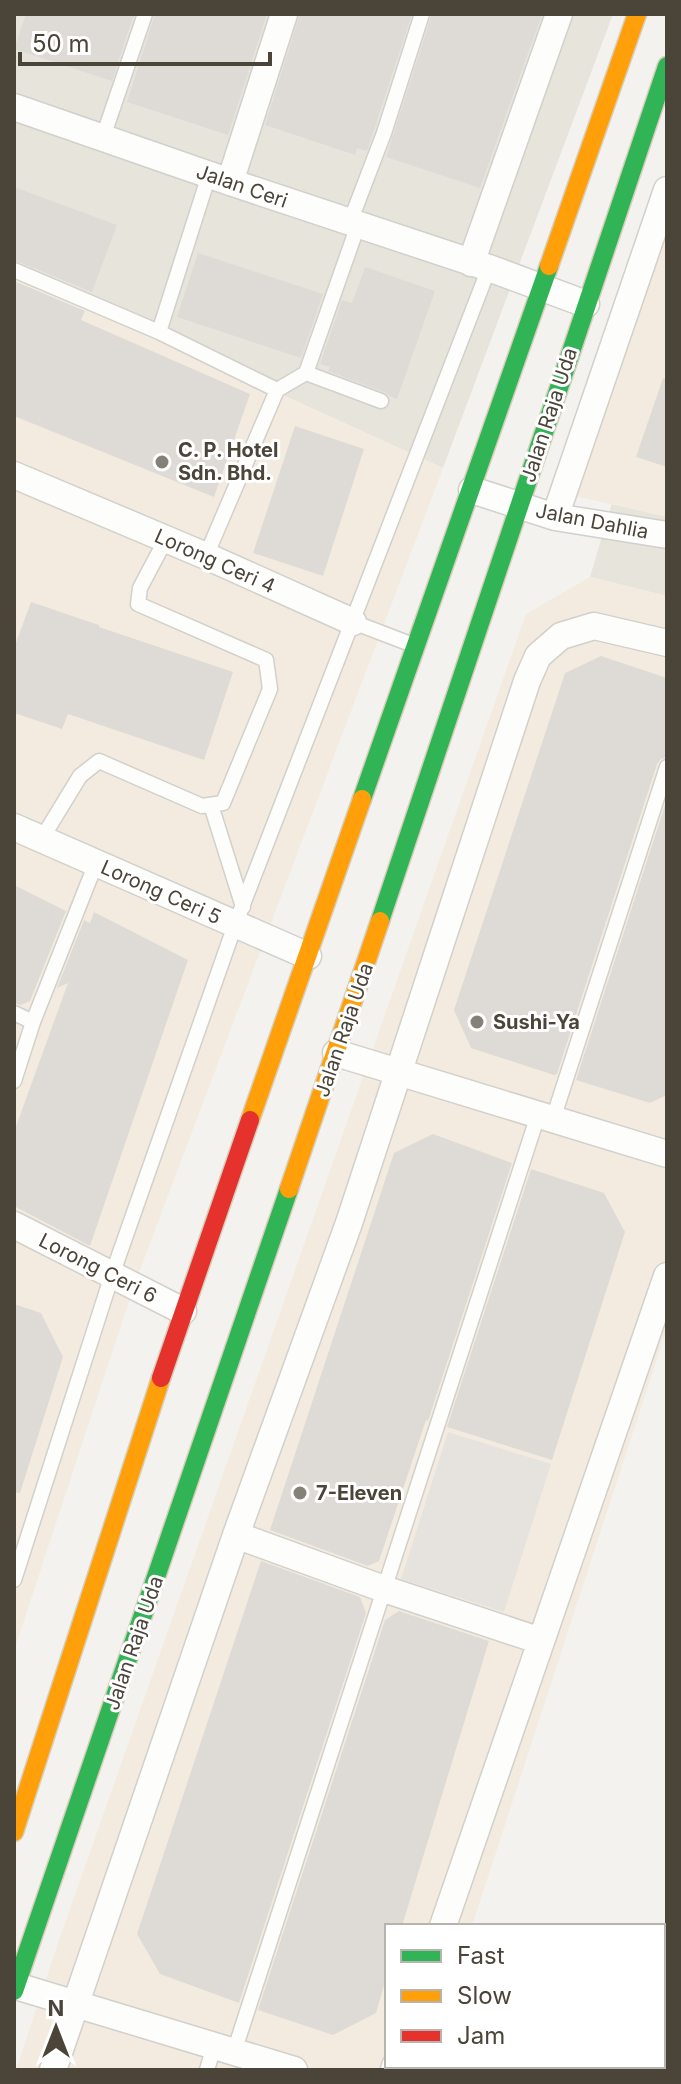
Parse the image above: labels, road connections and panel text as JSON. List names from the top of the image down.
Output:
{
  "streets": {
    "main road": ["Jalan Raja Uda"],
    "street": [
      "Jalan Ceri",
      "Jalan Dahlia",
      "Lorong Ceri 4",
      "Lorong Ceri 5",
      "Lorong Ceri 6"
    ]
  },
  "crossings": [
    ["Jalan Ceri", "Jalan Raja Uda"],
    ["Jalan Raja Uda", "Jalan Dahlia"]
  ],
  "places": ["C. P. Hotel Sdn. Bhd.", "Sushi-Ya", "7-Eleven"],
  "legend": ["Fast", "Slow", "Jam"],
  "scale_bar": "50 m",
  "north": "top"
}
